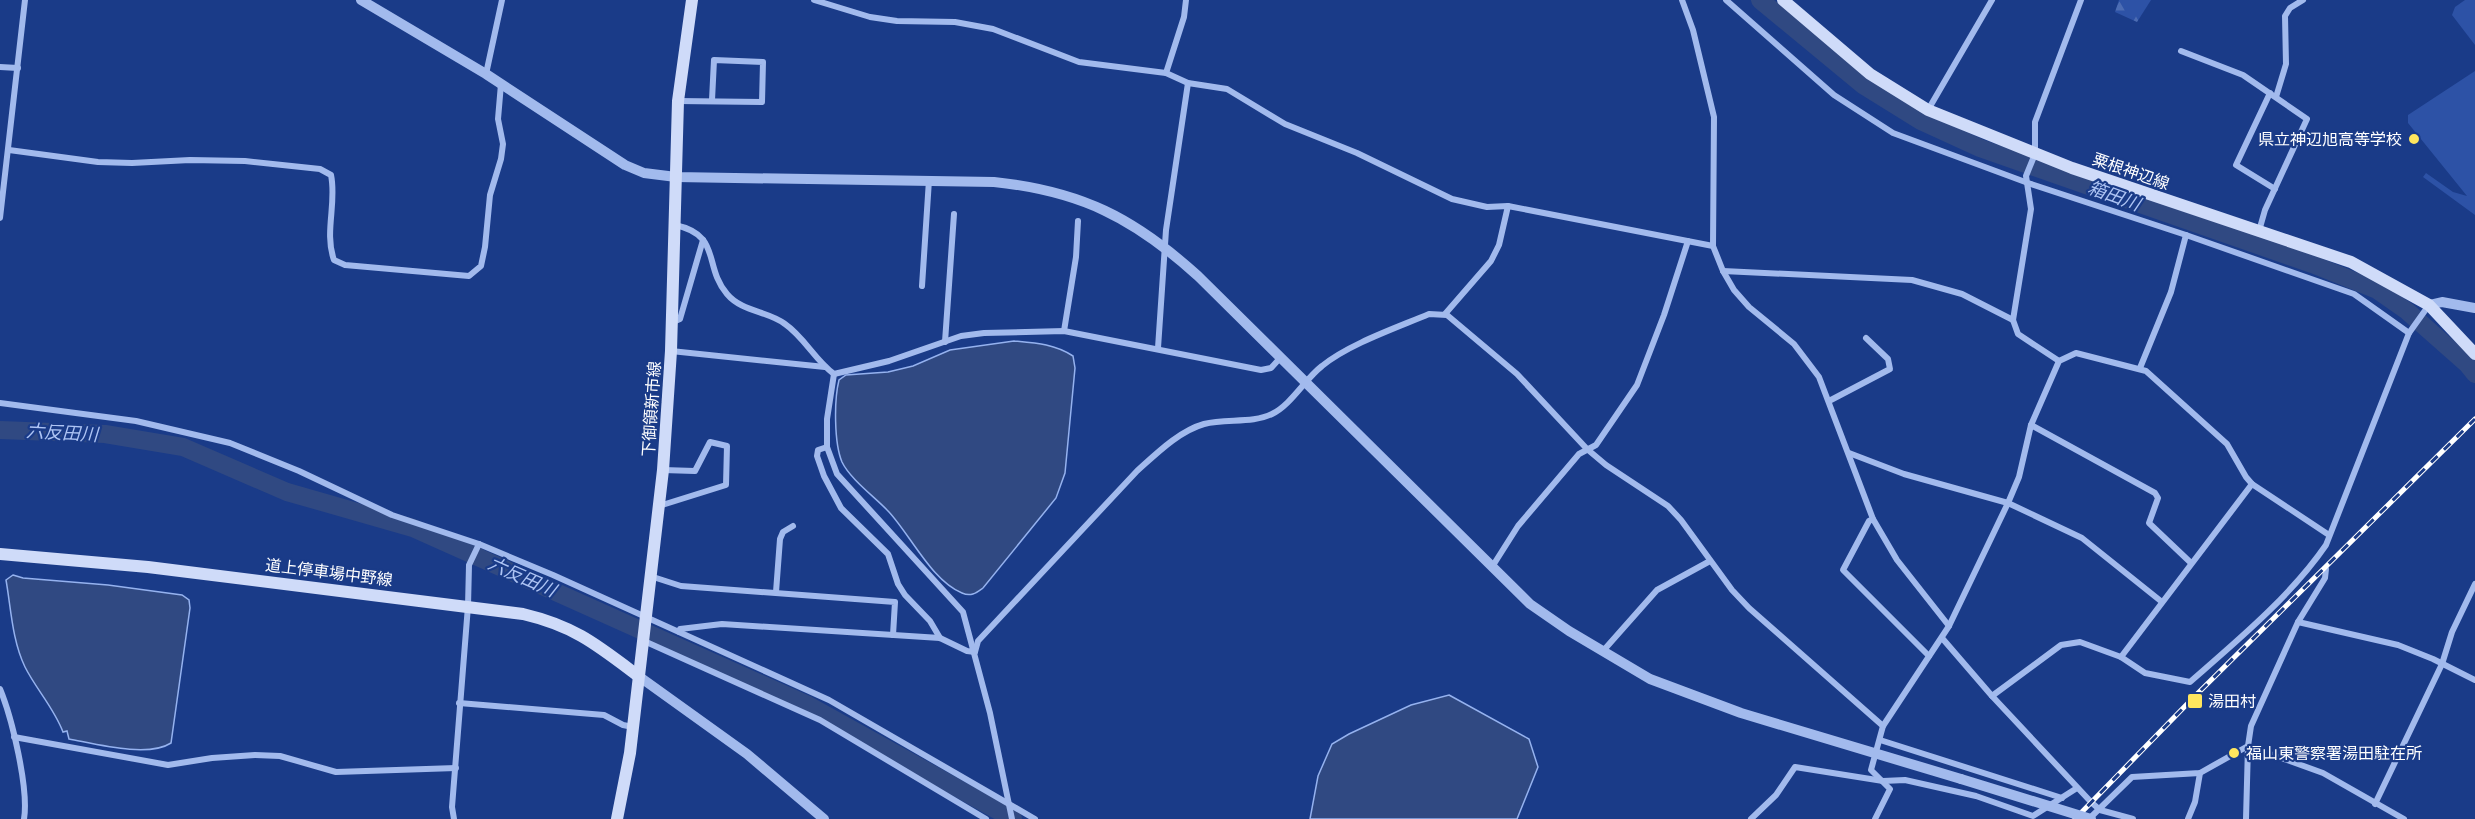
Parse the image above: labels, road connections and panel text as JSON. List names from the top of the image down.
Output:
{
  "streets": {
    "main road": ["粟根神辺線", "下御領新市線", "道上停車場中野線"]
  },
  "crossings": [
    ["下御領新市線", "道上停車場中野線"]
  ],
  "water": ["箱田川", "六反田川"],
  "places": {
    "other": ["県立神辺旭高等学校", "福山東警察署湯田駐在所"],
    "transit": ["湯田村"]
  }
}
